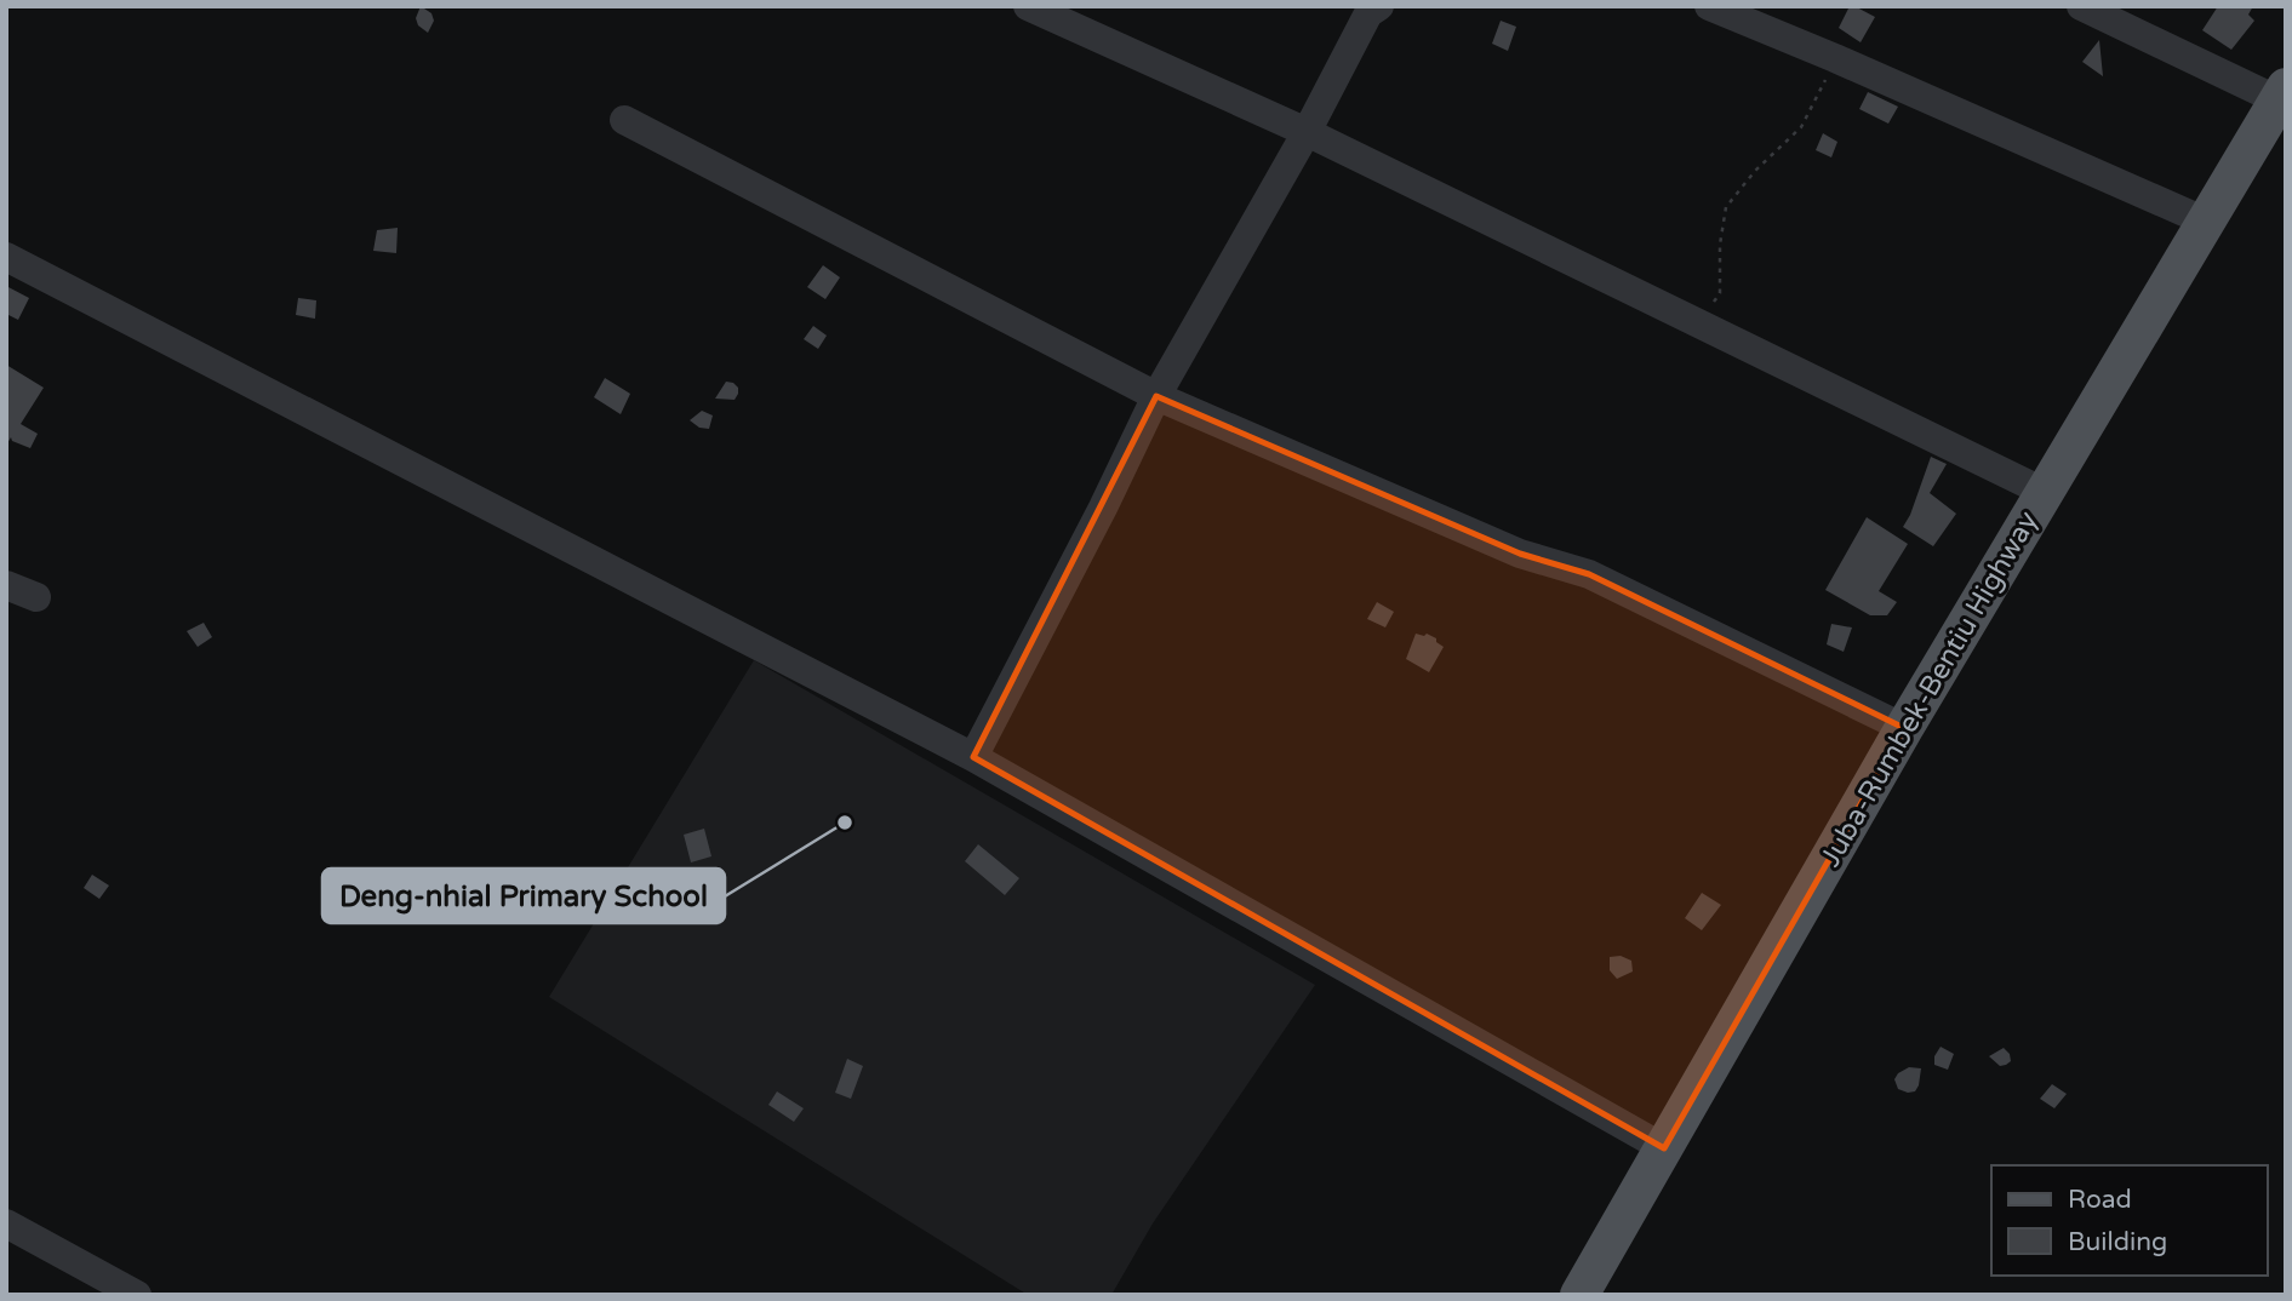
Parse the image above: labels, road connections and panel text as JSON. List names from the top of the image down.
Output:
{
  "streets": {
    "main road": ["Juba-Rumbek-Bentiu Highway"]
  },
  "places": ["Deng-nhial Primary School"],
  "legend": ["Road", "Building"]
}
